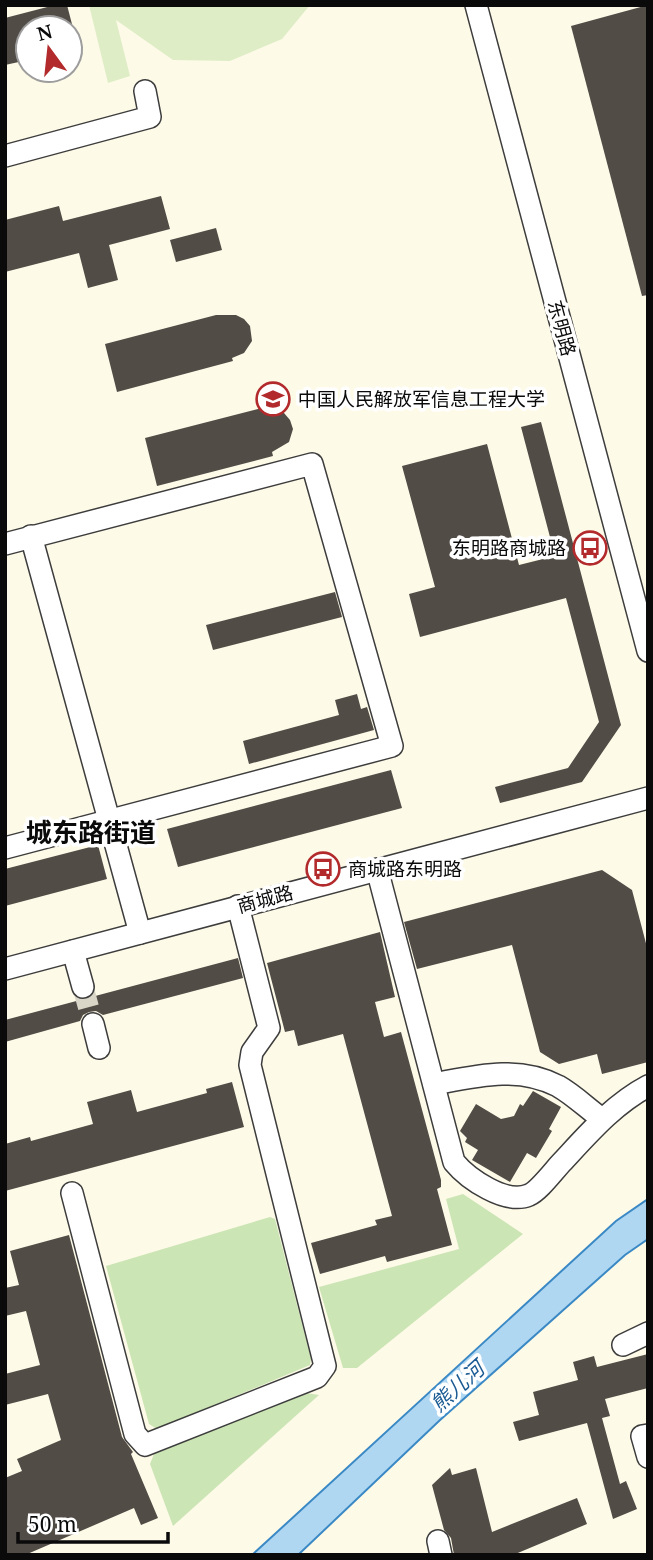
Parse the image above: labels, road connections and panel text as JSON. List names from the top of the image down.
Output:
{
  "streets": {
    "street": ["东明路", "商城路"]
  },
  "districts": ["城东路街道"],
  "water": ["熊儿河"],
  "places": {
    "school or university": ["中国人民解放军信息工程大学"],
    "bus stop": ["东明路商城路", "商城路东明路"]
  },
  "scale_bar": "50 m",
  "north": "top"
}
